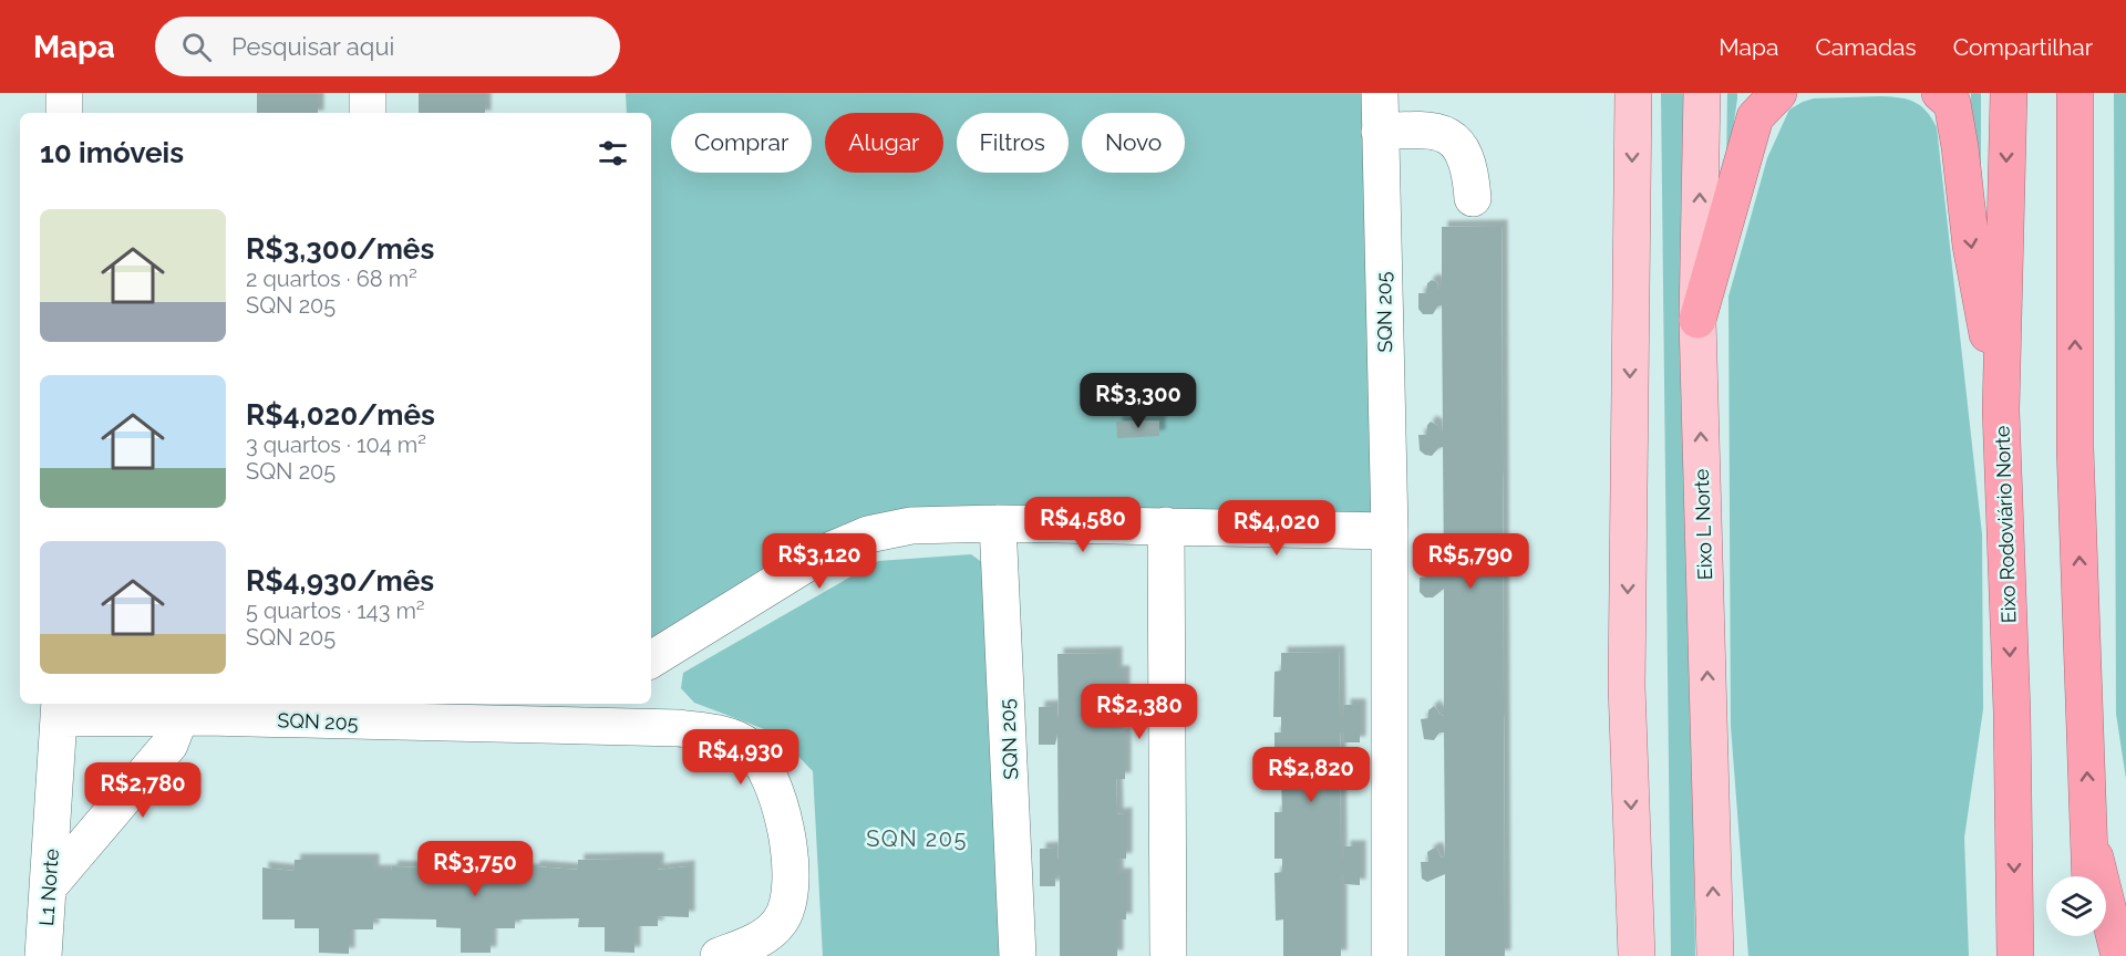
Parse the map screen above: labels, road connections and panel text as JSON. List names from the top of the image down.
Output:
{
  "streets": {
    "highway": ["Eixo Rodoviário Norte"],
    "main road": ["Eixo L Norte"],
    "street": ["SQN 205", "L1 Norte"]
  },
  "crossings": [
    ["SQN 205", "L1 Norte"]
  ],
  "districts": ["SQN 205"],
  "page": {
    "header": "Mapa",
    "search": "Pesquisar aqui",
    "nav": ["Mapa", "Camadas", "Compartilhar"],
    "chip": [
      "Comprar",
      "Alugar",
      "Filtros",
      "Novo"
    ],
    "heading": "10 imóveis",
    "list": [
      {
        "name": "R$3,300/mês",
        "note": "2 quartos · 68 m² · SQN 205"
      },
      {
        "name": "R$4,020/mês",
        "note": "3 quartos · 104 m² · SQN 205"
      },
      {
        "name": "R$4,930/mês",
        "note": "5 quartos · 143 m² · SQN 205"
      }
    ],
    "price": [
      "R$3,300",
      "R$4,580",
      "R$4,020",
      "R$3,120",
      "R$5,790",
      "R$2,380",
      "R$4,930",
      "R$2,820",
      "R$2,780",
      "R$3,750"
    ]
  }
}
